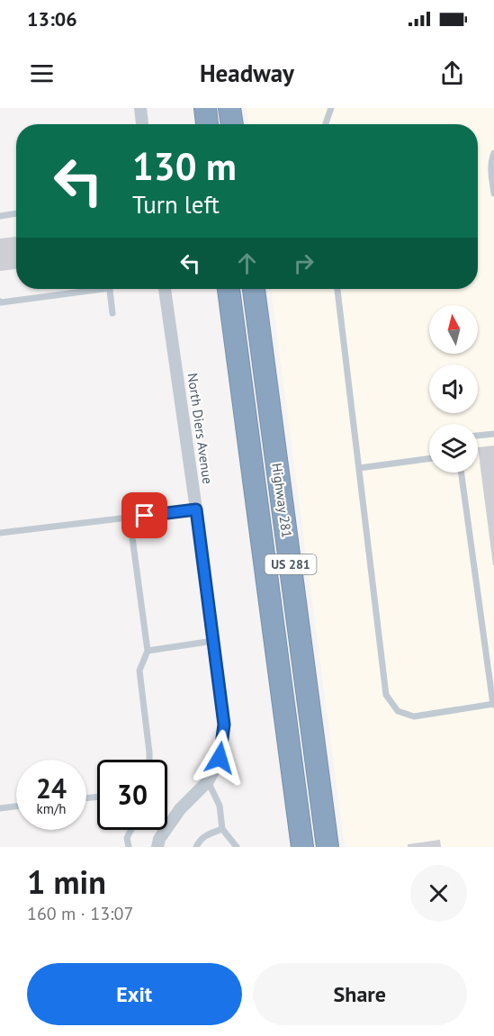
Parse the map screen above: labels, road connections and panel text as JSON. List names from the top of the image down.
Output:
{
  "streets": {
    "highway": ["Highway 281", "US 281"],
    "street": ["North Diers Avenue"]
  },
  "north": "top",
  "page": {
    "status": "13:06",
    "header": "Headway",
    "turn": ["130 m", "Turn left"],
    "speed": "24 km/h",
    "limit": "30",
    "heading": ["1 min", "160 m · 13:07"],
    "buttons": ["Exit", "Share"]
  }
}
